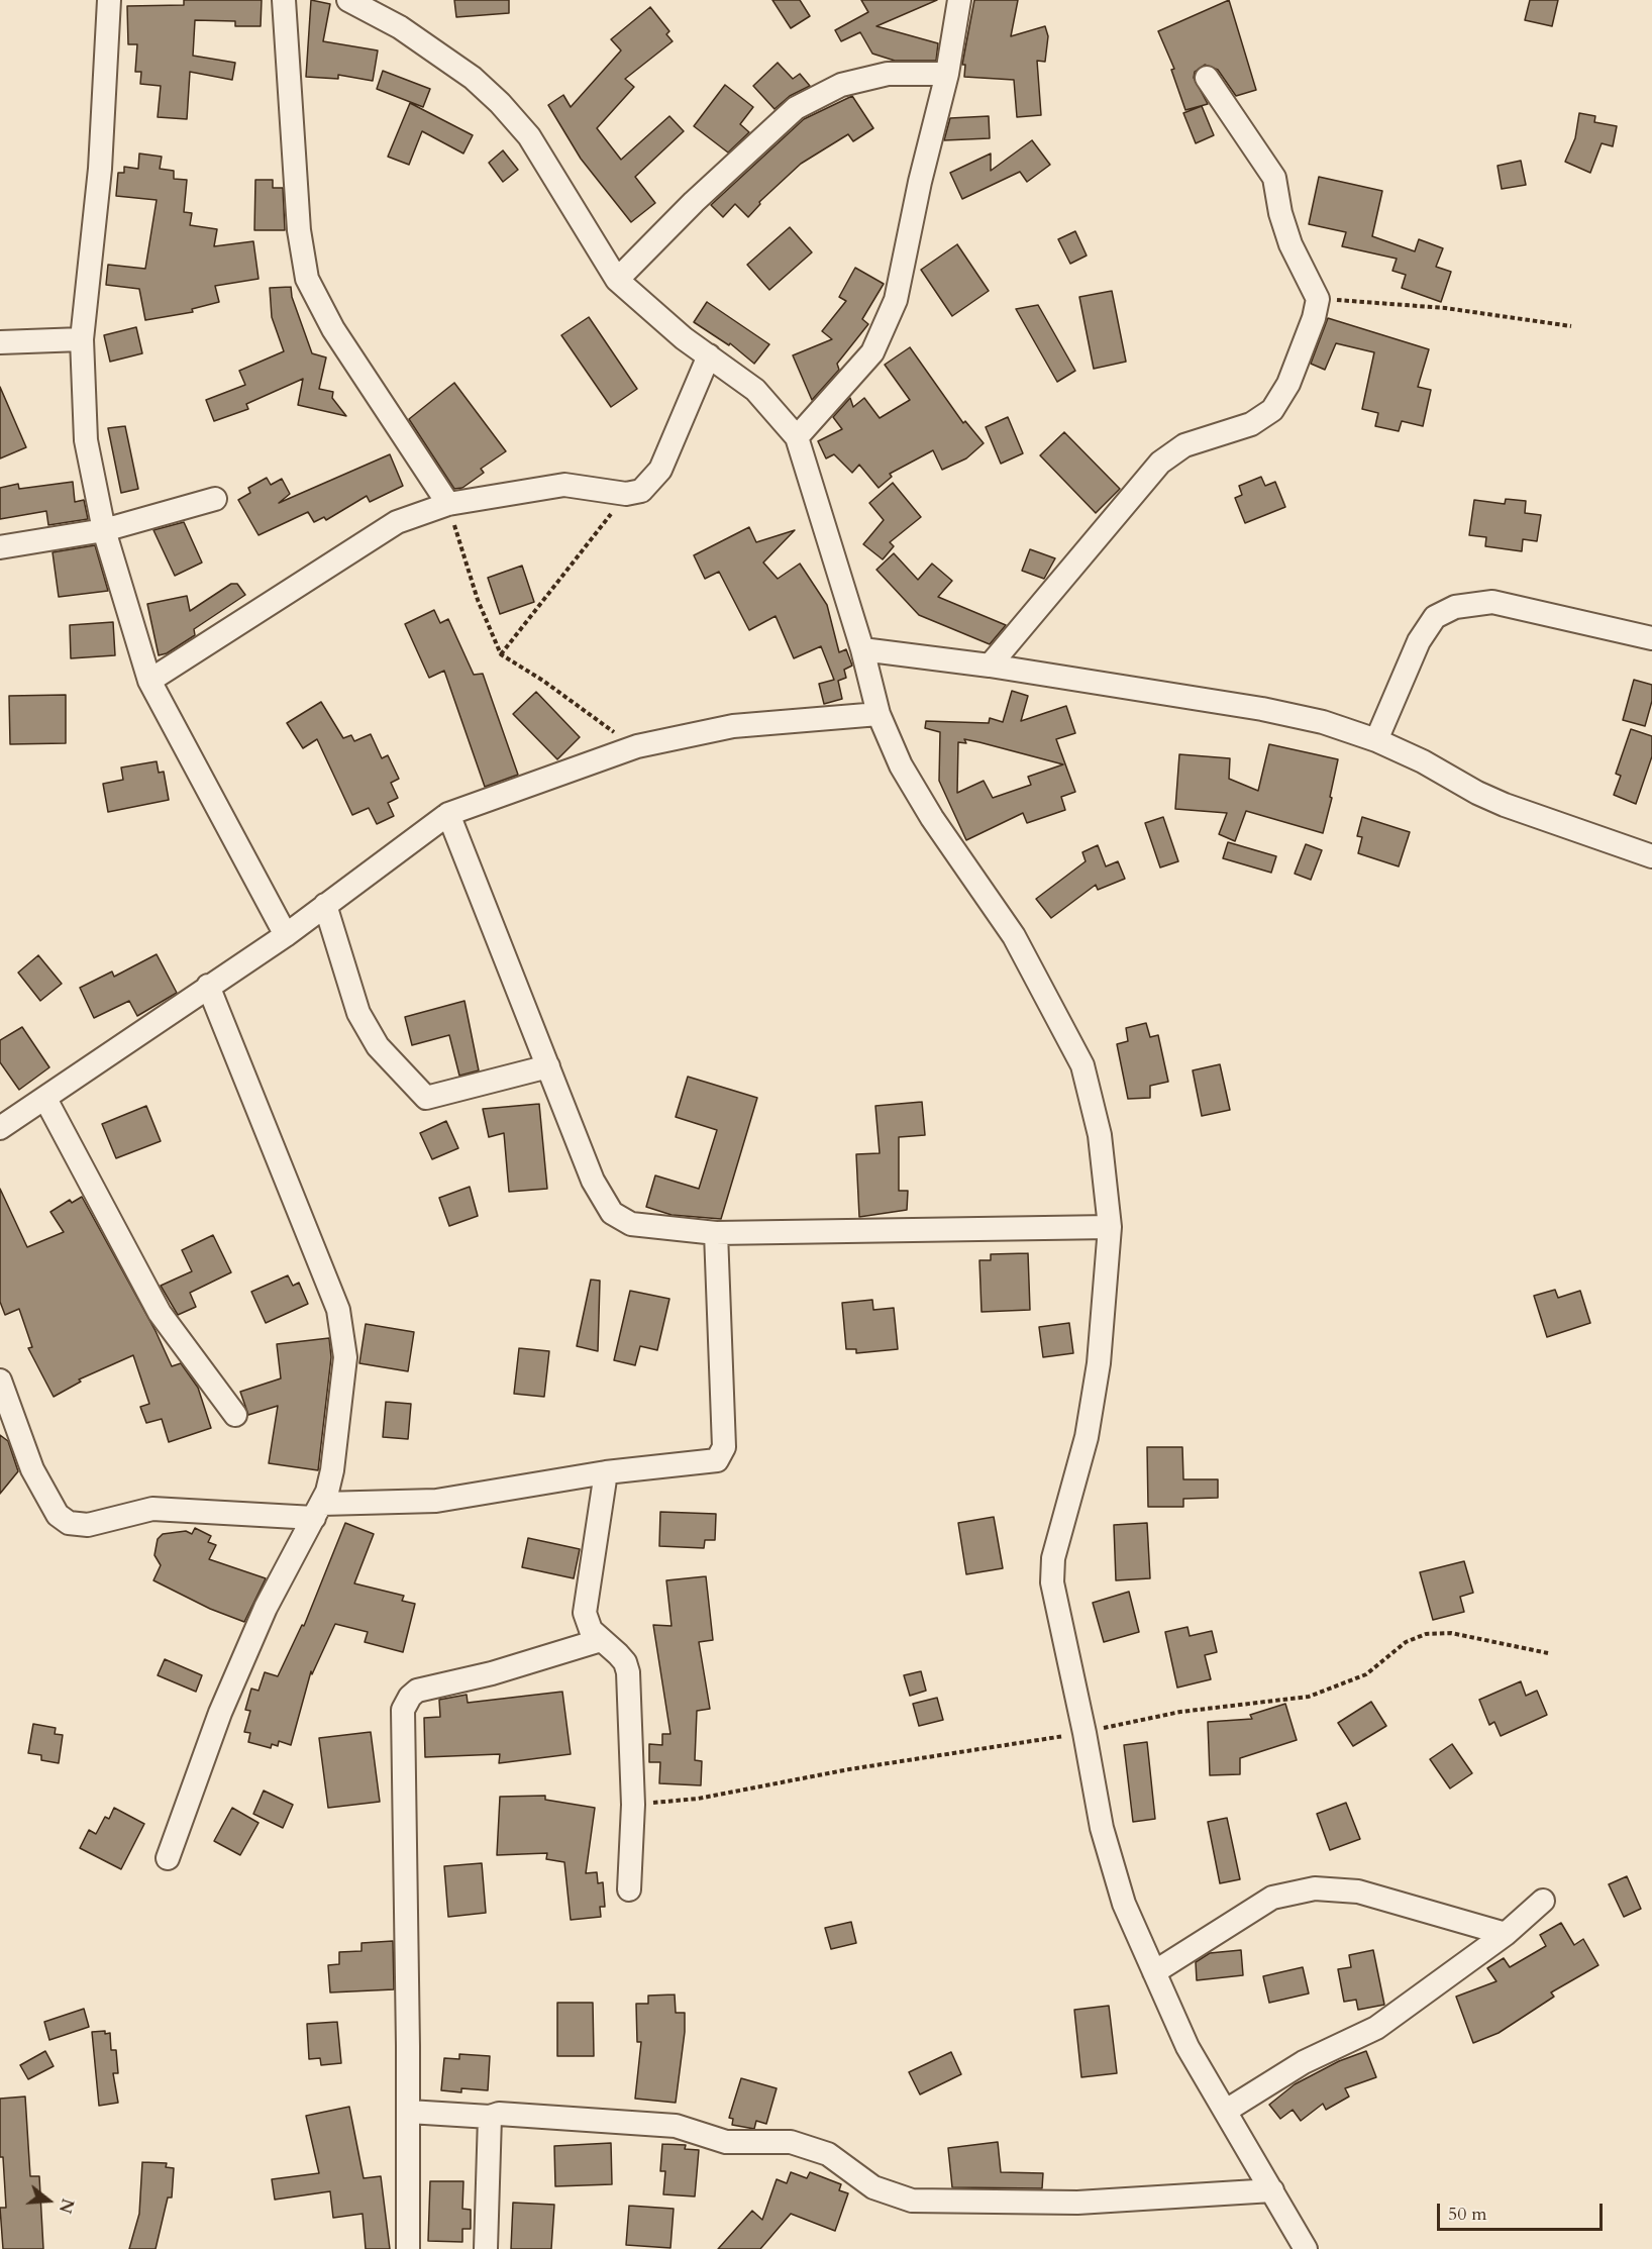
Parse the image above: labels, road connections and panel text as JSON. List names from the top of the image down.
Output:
{
  "scale_bar": "50 m",
  "north": "right"
}
